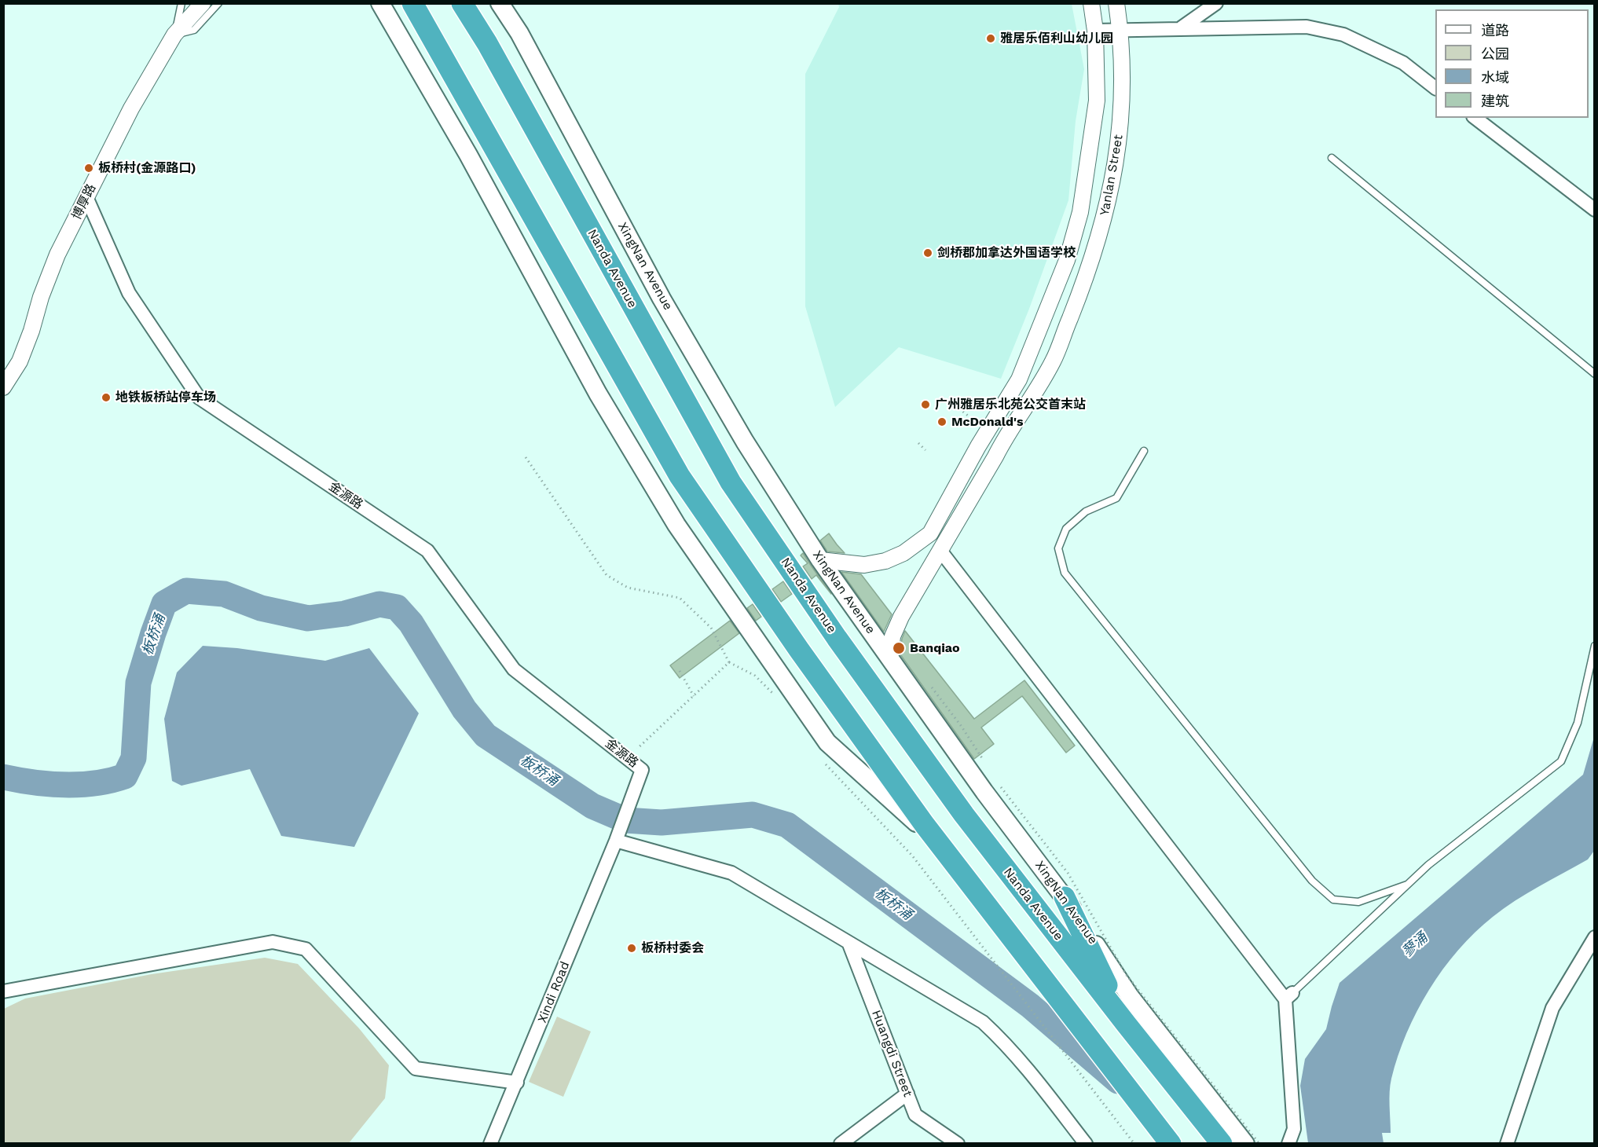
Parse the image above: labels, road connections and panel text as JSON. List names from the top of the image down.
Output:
{
  "streets": {
    "highway": ["Nanda Avenue"],
    "main road": ["XingNan Avenue"],
    "street": [
      "Yanlan Street",
      "博厚路",
      "金源路",
      "Xindi Road",
      "Huangdi Street"
    ]
  },
  "crossings": [
    ["Yanlan Street", "XingNan Avenue"],
    ["博厚路", "金源路"],
    ["金源路", "Xindi Road"]
  ],
  "water": ["板桥涌", "蓼涌"],
  "places": [
    "雅居乐佰利山幼儿园",
    "板桥村(金源路口)",
    "剑桥郡加拿达外国语学校",
    "地铁板桥站停车场",
    "广州雅居乐北苑公交首末站",
    "McDonald's",
    "Banqiao",
    "板桥村委会"
  ],
  "legend": [
    "道路",
    "公园",
    "水域",
    "建筑"
  ]
}
